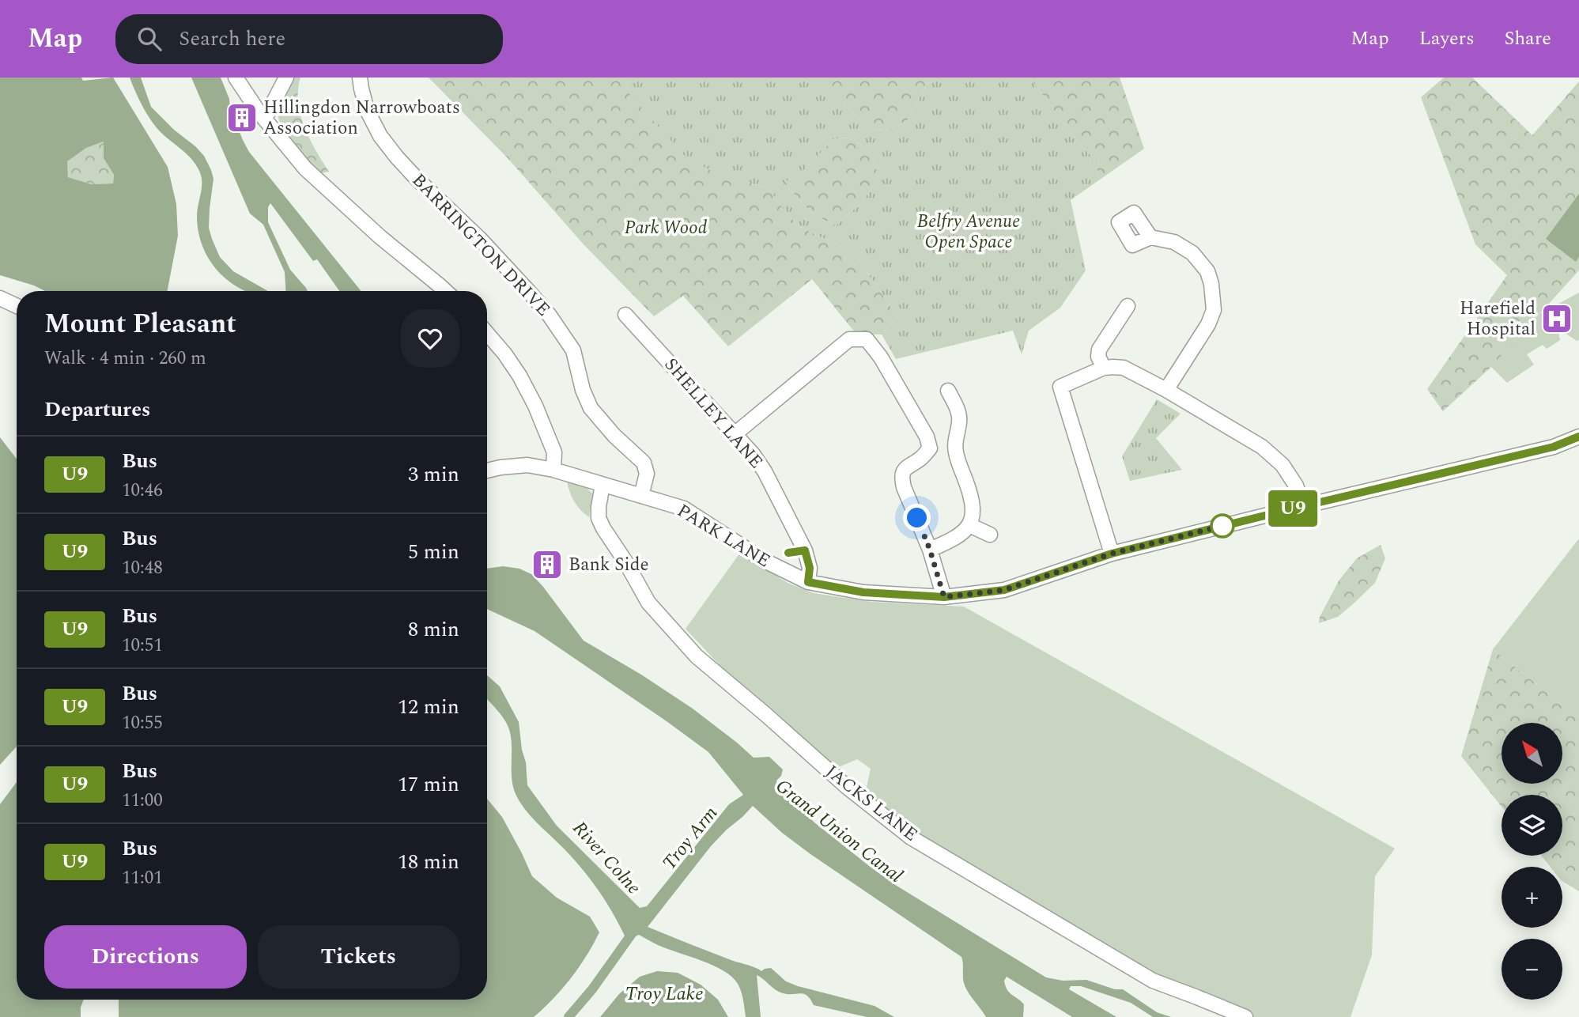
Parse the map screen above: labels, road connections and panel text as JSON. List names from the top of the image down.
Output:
{
  "streets": {
    "street": [
      "BARRINGTON DRIVE",
      "SHELLEY LANE",
      "PARK LANE",
      "JACKS LANE"
    ]
  },
  "crossings": [
    ["BARRINGTON DRIVE", "PARK LANE"],
    ["SHELLEY LANE", "PARK LANE"],
    ["PARK LANE", "JACKS LANE"]
  ],
  "water": [
    "Grand Union Canal",
    "Troy Arm",
    "River Colne",
    "Troy Lake"
  ],
  "parks": ["Belfry Avenue Open Space", "Park Wood"],
  "places": {
    "building": ["Hillingdon Narrowboats Association", "Bank Side"],
    "hospital": ["Harefield Hospital"]
  },
  "lines": ["bus line U9"],
  "north": "top left",
  "page": {
    "header": "Map",
    "search": "Search here",
    "nav": ["Map", "Layers", "Share"],
    "on_map": "U9",
    "heading": [
      ["Mount Pleasant", "Walk · 4 min · 260 m"],
      "Departures"
    ],
    "list": [
      {
        "mark": "U9",
        "name": "Bus",
        "note": "10:46",
        "value": "3 min"
      },
      {
        "mark": "U9",
        "name": "Bus",
        "note": "10:48",
        "value": "5 min"
      },
      {
        "mark": "U9",
        "name": "Bus",
        "note": "10:51",
        "value": "8 min"
      },
      {
        "mark": "U9",
        "name": "Bus",
        "note": "10:55",
        "value": "12 min"
      },
      {
        "mark": "U9",
        "name": "Bus",
        "note": "11:00",
        "value": "17 min"
      },
      {
        "mark": "U9",
        "name": "Bus",
        "note": "11:01",
        "value": "18 min"
      }
    ],
    "map_buttons": ["+", "−"],
    "buttons": ["Directions", "Tickets"]
  }
}
